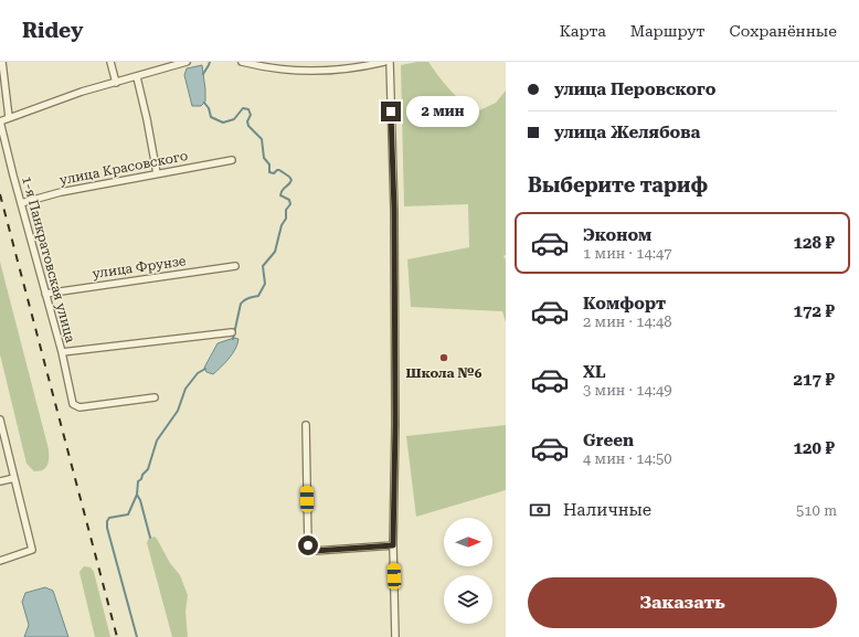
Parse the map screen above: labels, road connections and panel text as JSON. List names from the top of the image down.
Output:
{
  "streets": {
    "street": ["улица Красовского", "1-я Панкратовская улица", "улица Фрунзе"]
  },
  "crossings": [
    ["улица Красовского", "1-я Панкратовская улица"],
    ["1-я Панкратовская улица", "улица Фрунзе"]
  ],
  "places": ["Школа №6"],
  "north": "right",
  "page": {
    "header": "Ridey",
    "nav": ["Карта", "Маршрут", "Сохранённые"],
    "banner": ["улица Перовского", "улица Желябова"],
    "bubble": "2 мин",
    "heading": "Выберите тариф",
    "list": [
      {
        "name": "Эконом",
        "note": "1 мин · 14:47",
        "value": "128 ₽"
      },
      {
        "name": "Комфорт",
        "note": "2 мин · 14:48",
        "value": "172 ₽"
      },
      {
        "name": "XL",
        "note": "3 мин · 14:49",
        "value": "217 ₽"
      },
      {
        "name": "Green",
        "note": "4 мин · 14:50",
        "value": "120 ₽"
      }
    ],
    "pay": ["Наличные", "510 m"],
    "buttons": "Заказать"
  }
}
